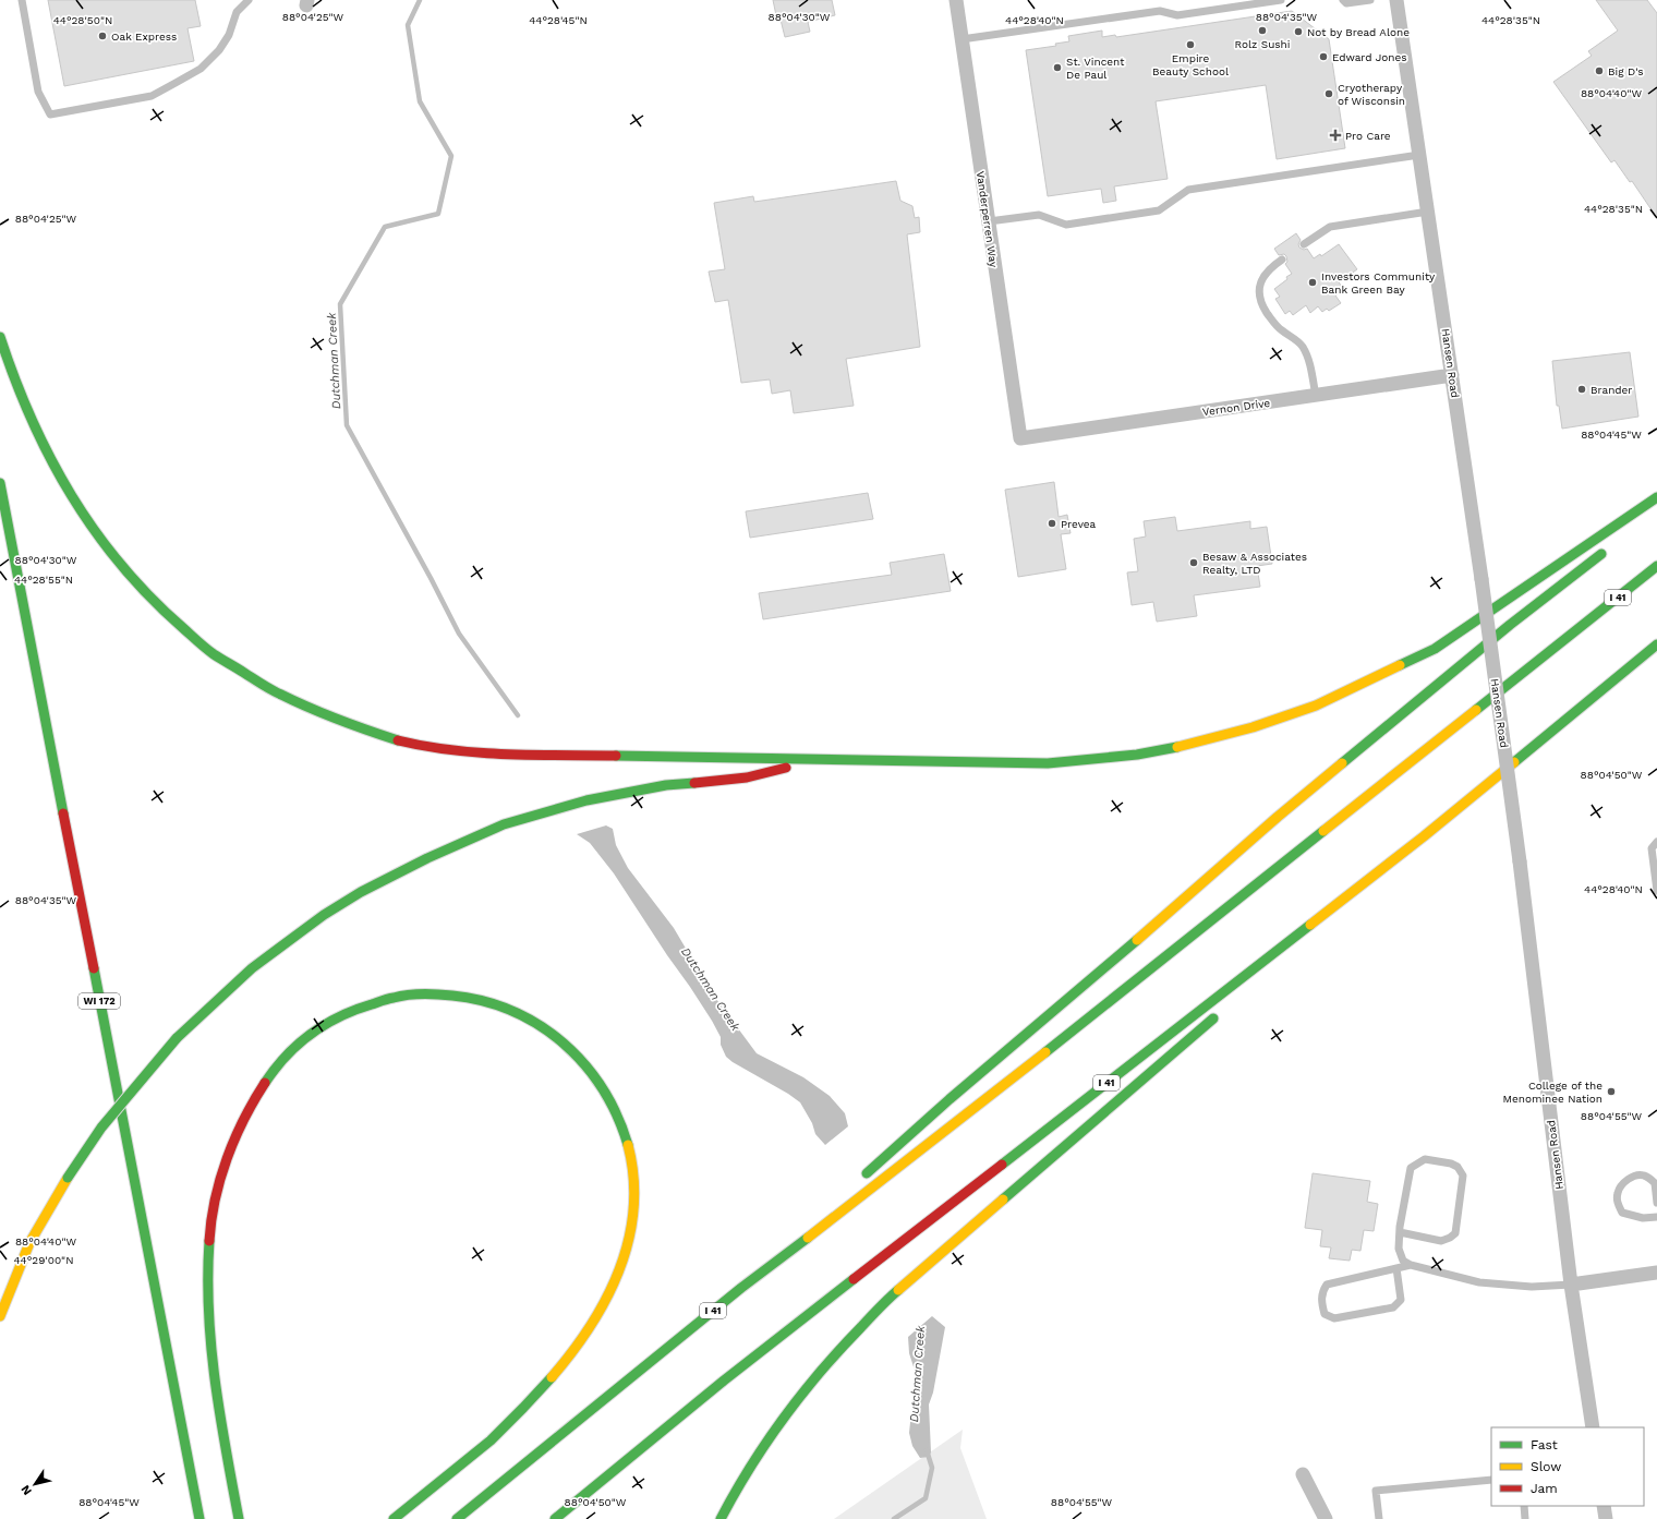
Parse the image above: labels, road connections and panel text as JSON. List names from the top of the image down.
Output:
{
  "streets": {
    "highway": ["I 41", "WI 172"],
    "street": ["Vanderperren Way", "Hansen Road", "Vernon Drive"]
  },
  "crossings": [
    ["Vanderperren Way", "Vernon Drive"],
    ["Hansen Road", "Vernon Drive"]
  ],
  "water": ["Dutchman Creek"],
  "places": {
    "other": [
      "Rolz Sushi",
      "Not by Bread Alone",
      "Oak Express",
      "Empire Beauty School",
      "Edward Jones",
      "St. Vincent De Paul",
      "Big D's",
      "Cryotherapy of Wisconsin",
      "Investors Community Bank Green Bay",
      "Brander",
      "Prevea",
      "Besaw & Associates Realty, LTD",
      "College of the Menominee Nation"
    ],
    "health": ["Pro Care"]
  },
  "legend": ["Fast", "Slow", "Jam"],
  "north": "bottom left",
  "coordinates": [
    "88°04'25\"W",
    "88°04'30\"W",
    "88°04'35\"W",
    "44°28'50\"N",
    "44°28'45\"N",
    "44°28'40\"N",
    "44°28'35\"N",
    "88°04'40\"W",
    "88°04'45\"W",
    "44°28'55\"N",
    "88°04'50\"W",
    "88°04'55\"W",
    "44°29'00\"N"
  ]
}
